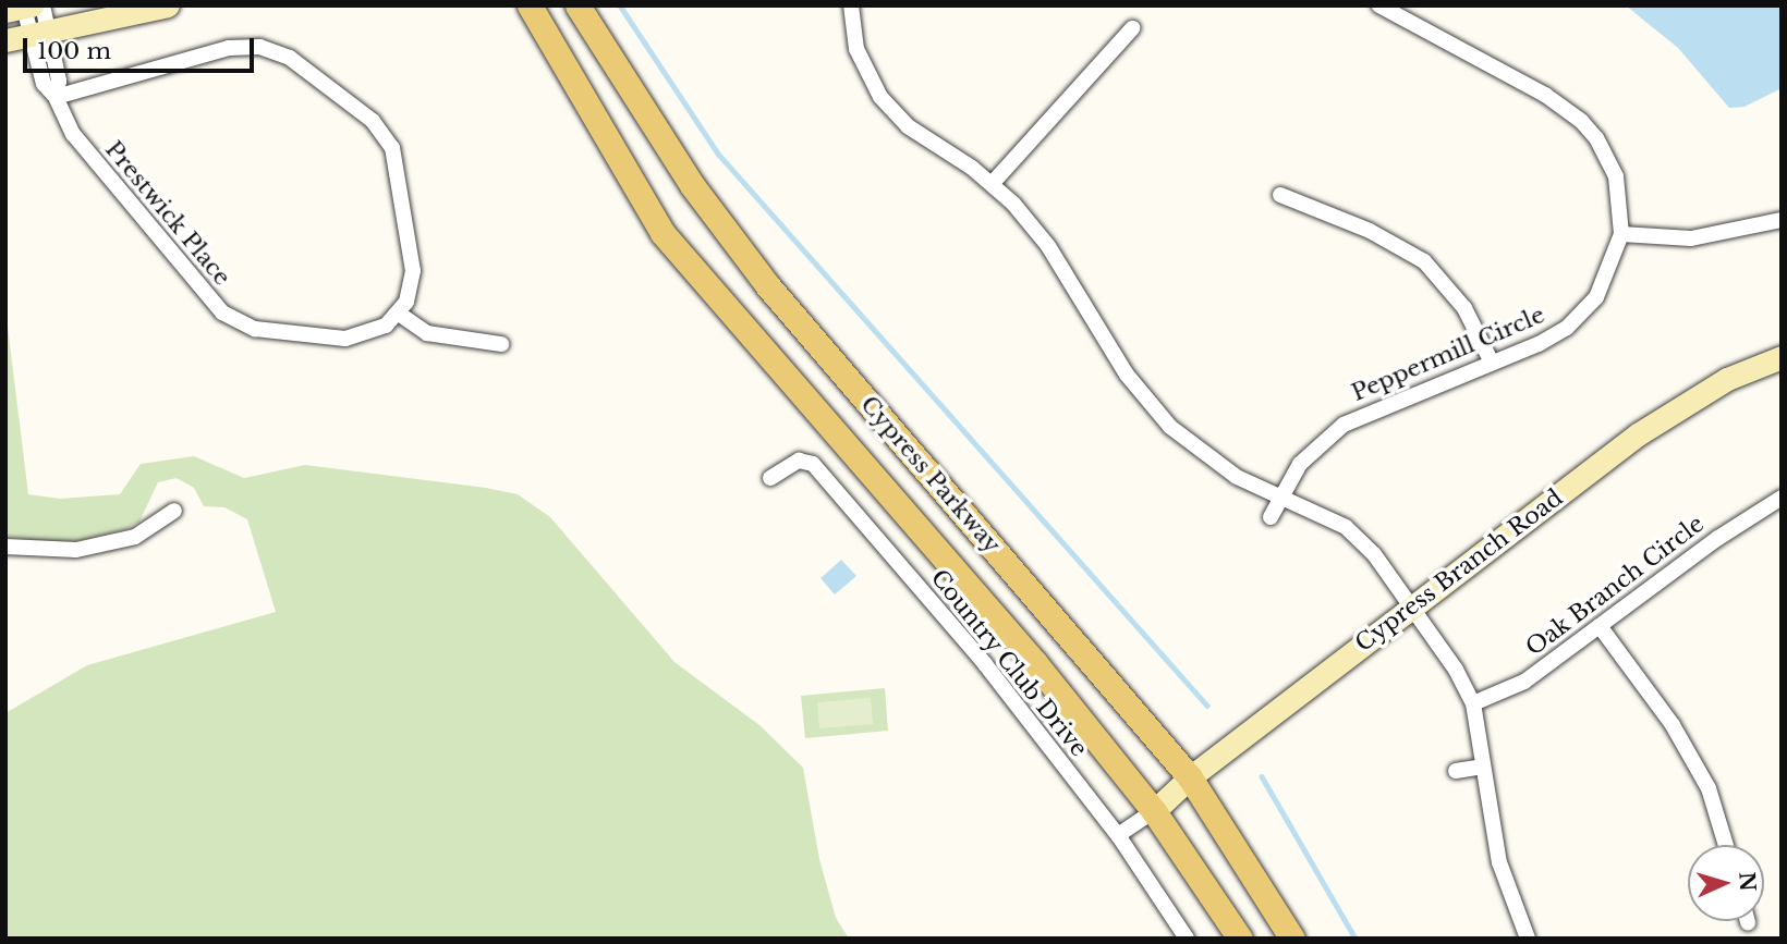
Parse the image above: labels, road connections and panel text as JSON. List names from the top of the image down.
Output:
{
  "streets": {
    "main road": ["Cypress Parkway"],
    "street": [
      "Prestwick Place",
      "Peppermill Circle",
      "Cypress Branch Road",
      "Oak Branch Circle",
      "Country Club Drive"
    ]
  },
  "crossings": [
    ["Cypress Parkway", "Cypress Branch Road"]
  ],
  "scale_bar": "100 m",
  "north": "right"
}
